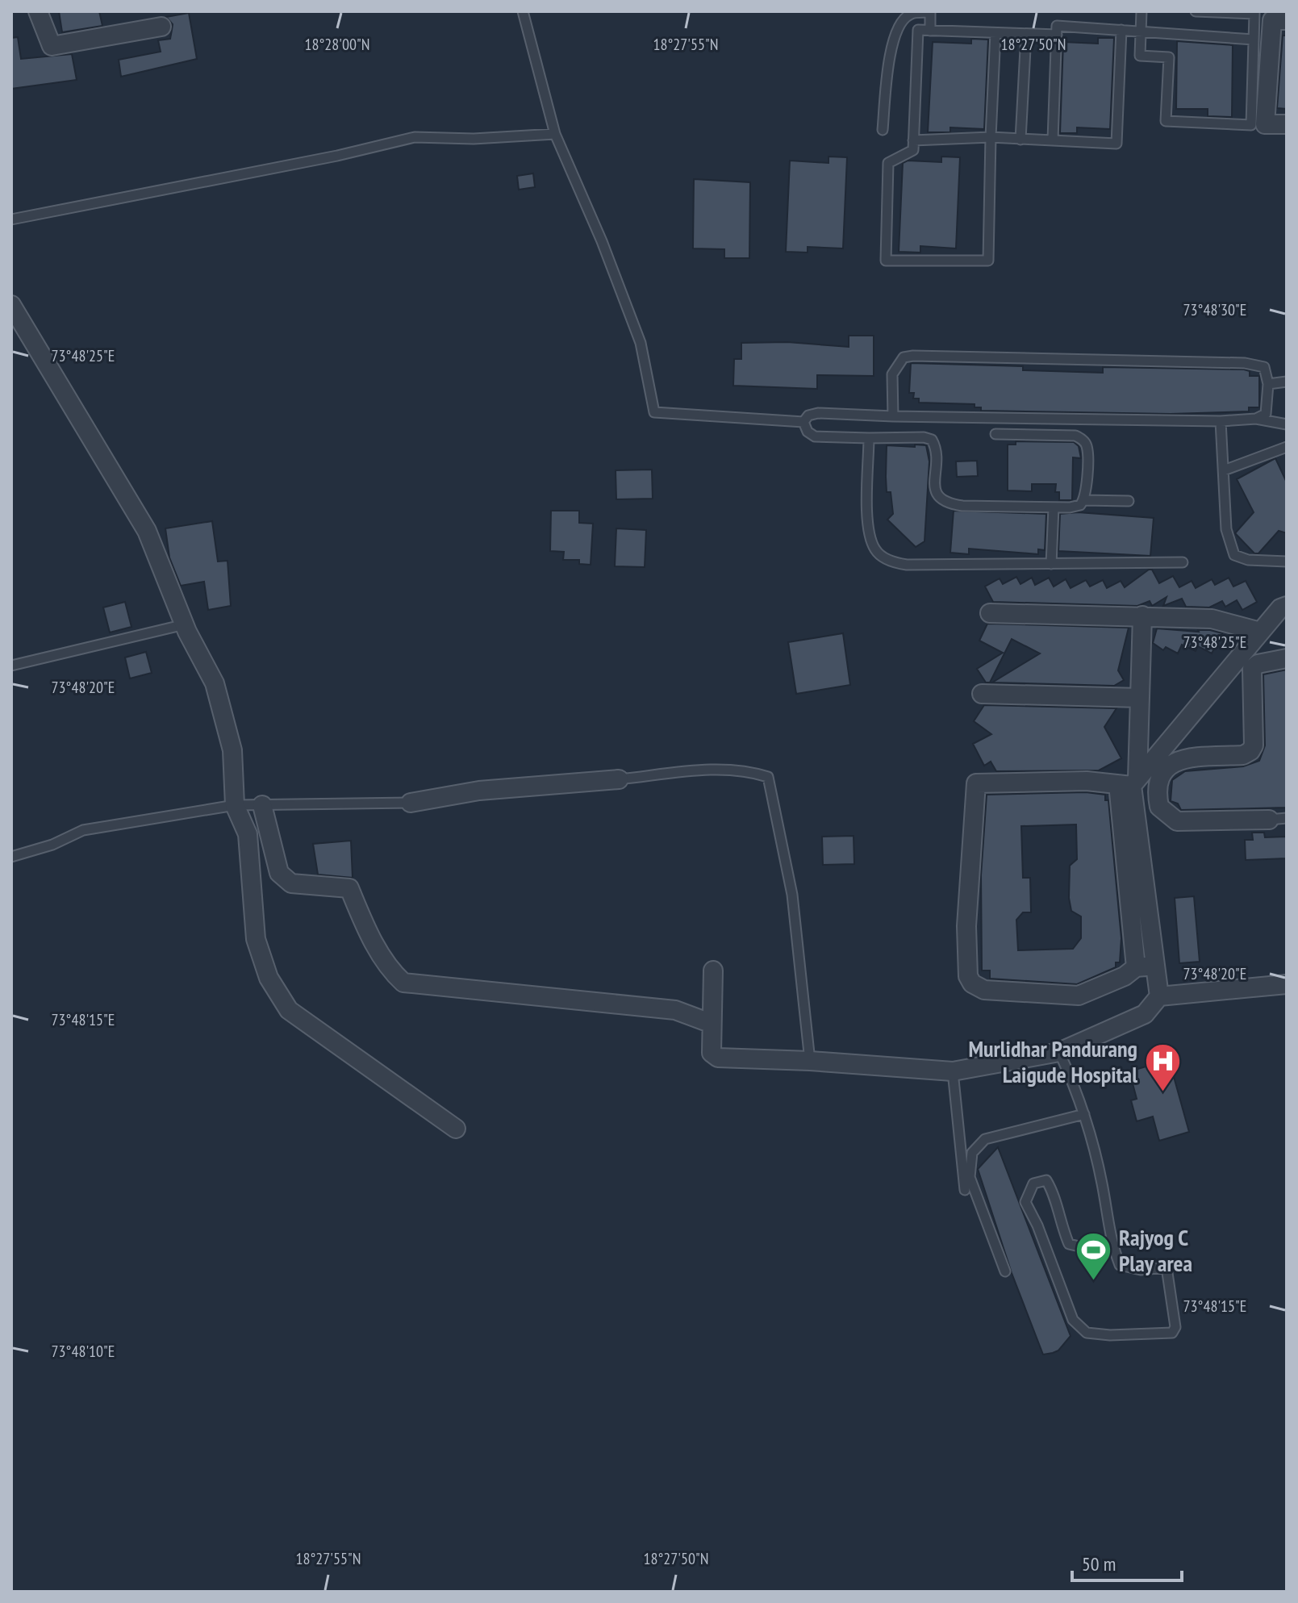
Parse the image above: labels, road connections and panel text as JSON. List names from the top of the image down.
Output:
{
  "places": {
    "hospital": ["Murlidhar Pandurang Laigude Hospital"],
    "sports": ["Rajyog C Play area"]
  },
  "scale_bar": "50 m",
  "coordinates": [
    "18°28'00\"N",
    "18°27'55\"N",
    "18°27'50\"N",
    "73°48'30\"E",
    "73°48'25\"E",
    "73°48'20\"E",
    "73°48'15\"E",
    "73°48'10\"E"
  ]
}
